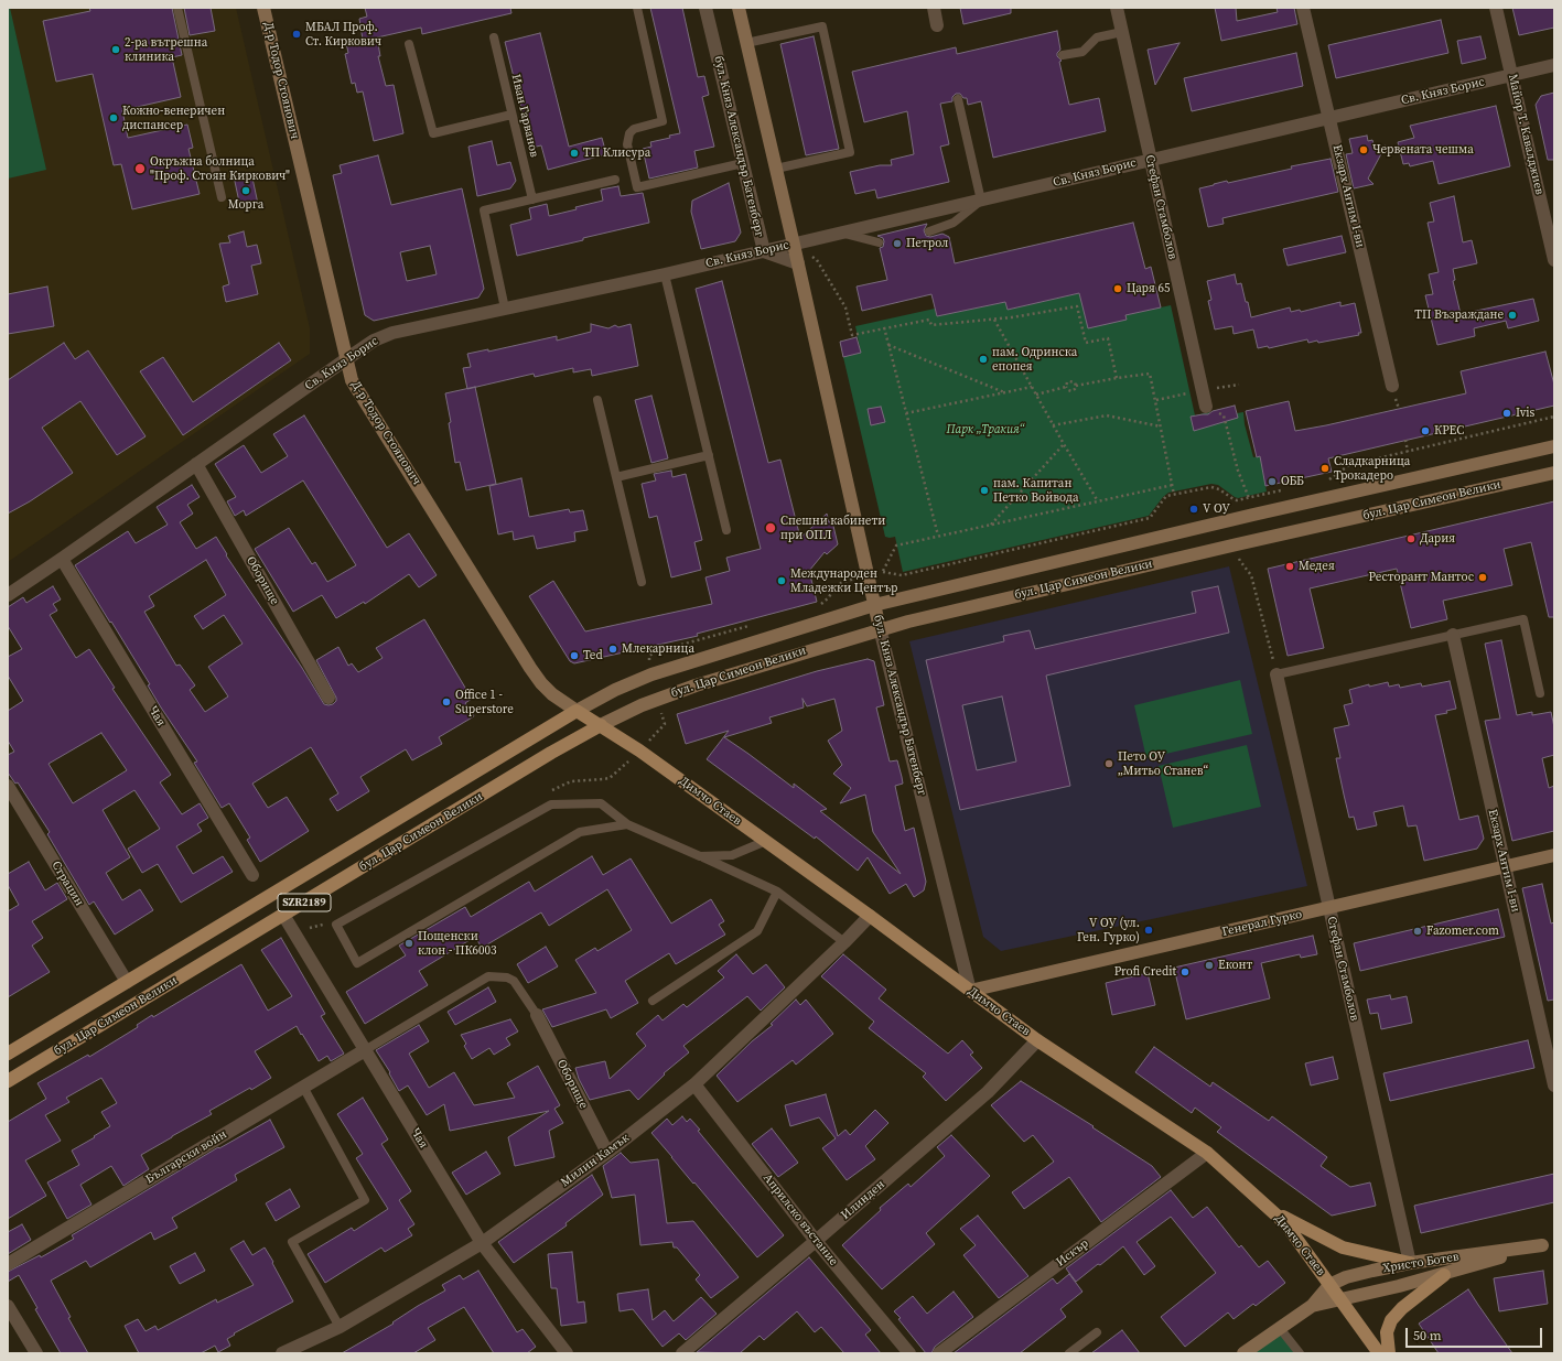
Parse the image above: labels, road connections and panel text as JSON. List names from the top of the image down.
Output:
{
  "streets": {
    "main road": ["бул. Цар Симеон Велики", "Димчо Стаев", "SZR2189"],
    "street": [
      "Д-р Тодор Стоянович",
      "Св. Княз Борис",
      "Майор Т. Кавалджиев",
      "бул. Княз Александър Батенберг",
      "Екзарх Антим I-ви",
      "Стефан Стамболов",
      "Оборище",
      "Чая",
      "Страцин",
      "Генерал Гурко",
      "Български войн",
      "Милин Камък",
      "Илинден",
      "Априлско въстание",
      "Искър",
      "Христо Ботев"
    ],
    "lane": ["Иван Гарванов"]
  },
  "crossings": [
    ["Д-р Тодор Стоянович", "Св. Княз Борис"],
    ["Д-р Тодор Стоянович", "бул. Цар Симеон Велики"],
    ["Д-р Тодор Стоянович", "Димчо Стаев"],
    ["Св. Княз Борис", "Майор Т. Кавалджиев"],
    ["Св. Княз Борис", "бул. Княз Александър Батенберг"],
    ["Св. Княз Борис", "Екзарх Антим I-ви"],
    ["Св. Княз Борис", "Стефан Стамболов"],
    ["Св. Княз Борис", "Оборище"],
    ["Св. Княз Борис", "Чая"],
    ["бул. Княз Александър Батенберг", "бул. Цар Симеон Велики"],
    ["бул. Княз Александър Батенберг", "Димчо Стаев"],
    ["бул. Княз Александър Батенберг", "Генерал Гурко"],
    ["Екзарх Антим I-ви", "Генерал Гурко"],
    ["Стефан Стамболов", "Генерал Гурко"],
    ["Стефан Стамболов", "Христо Ботев"],
    ["бул. Цар Симеон Велики", "Чая"],
    ["бул. Цар Симеон Велики", "Димчо Стаев"],
    ["бул. Цар Симеон Велики", "Страцин"],
    ["Оборище", "Милин Камък"],
    ["Чая", "Български войн"],
    ["Чая", "Милин Камък"],
    ["Димчо Стаев", "Генерал Гурко"],
    ["Димчо Стаев", "Милин Камък"],
    ["Димчо Стаев", "Илинден"],
    ["Димчо Стаев", "Искър"],
    ["Димчо Стаев", "Христо Ботев"],
    ["Милин Камък", "Априлско въстание"],
    ["Илинден", "Априлско въстание"]
  ],
  "parks": ["Парк „Тракия“"],
  "places": [
    "МБАЛ Проф. Ст. Киркович",
    "2-ра вътрешна клиника",
    "Кожно-венеричен диспансер",
    "Червената чешма",
    "ТП Клисура",
    "Окръжна болница \"Проф. Стоян Киркович\"",
    "Морга",
    "Петрол",
    "Царя 65",
    "ТП Възраждане",
    "пам. Одринска епопея",
    "Ivis",
    "КРЕС",
    "Сладкарница Трокадеро",
    "ОББ",
    "пам. Капитан Петко Войвода",
    "V ОУ",
    "Спешни кабинети при ОПЛ",
    "Дария",
    "Медея",
    "Ресторант Мантос",
    "Международен Младежки Център",
    "Млекарница",
    "Ted",
    "Office 1 - Superstore",
    "Пето ОУ „Митьо Станев“",
    "V ОУ (ул. Ген. Гурко)",
    "Fazomer.com",
    "Пощенски клон - ПК6003",
    "Еконт",
    "Profi Credit"
  ],
  "scale_bar": "50 m"
}
